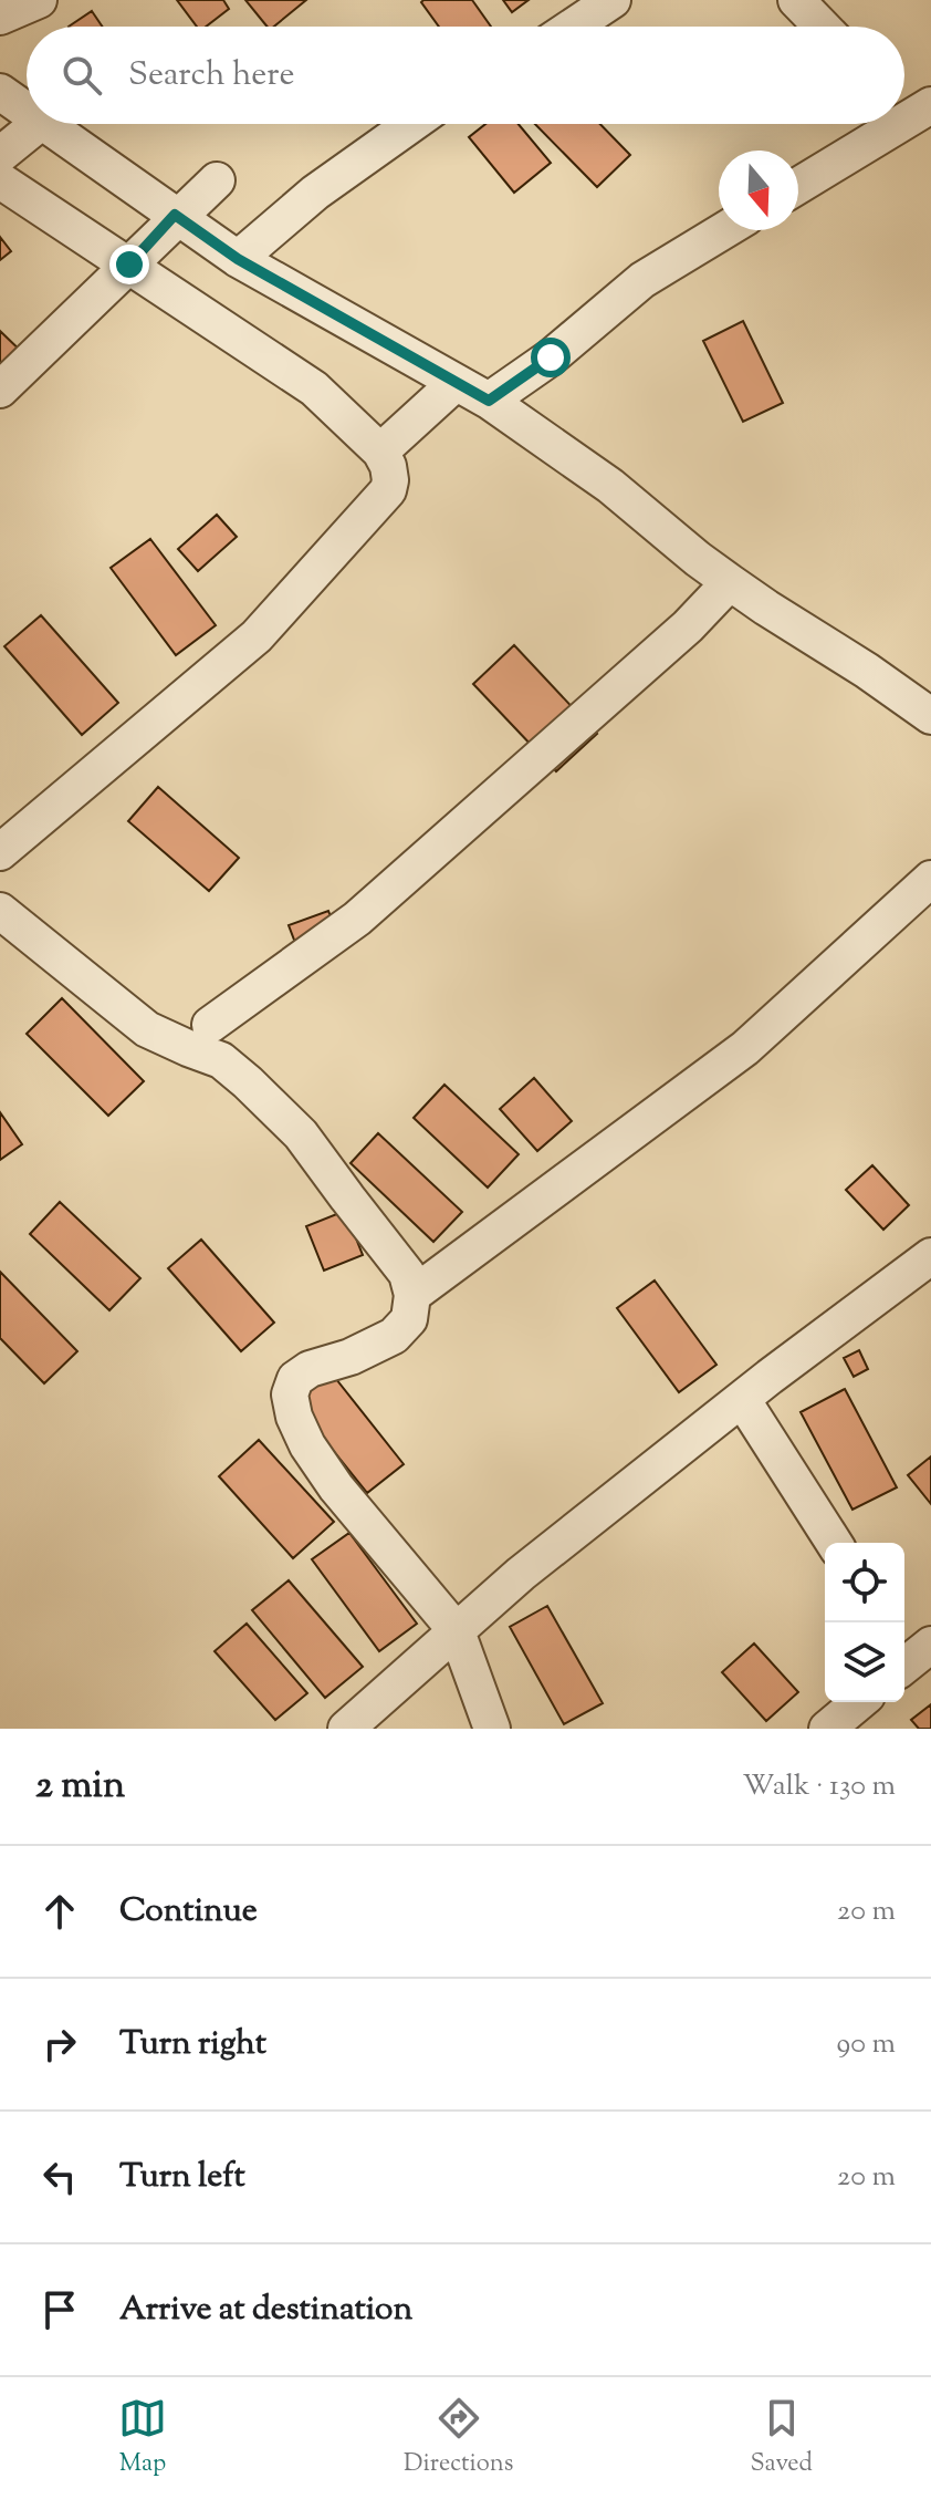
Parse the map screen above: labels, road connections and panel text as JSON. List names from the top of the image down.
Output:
{
  "north": "bottom",
  "page": {
    "search": "Search here",
    "heading": ["2 min", "Walk · 130 m"],
    "list": [
      ["Continue", "20 m"],
      ["Turn right", "90 m"],
      ["Turn left", "20 m"],
      "Arrive at destination"
    ],
    "nav": ["Map", "Directions", "Saved"]
  }
}
